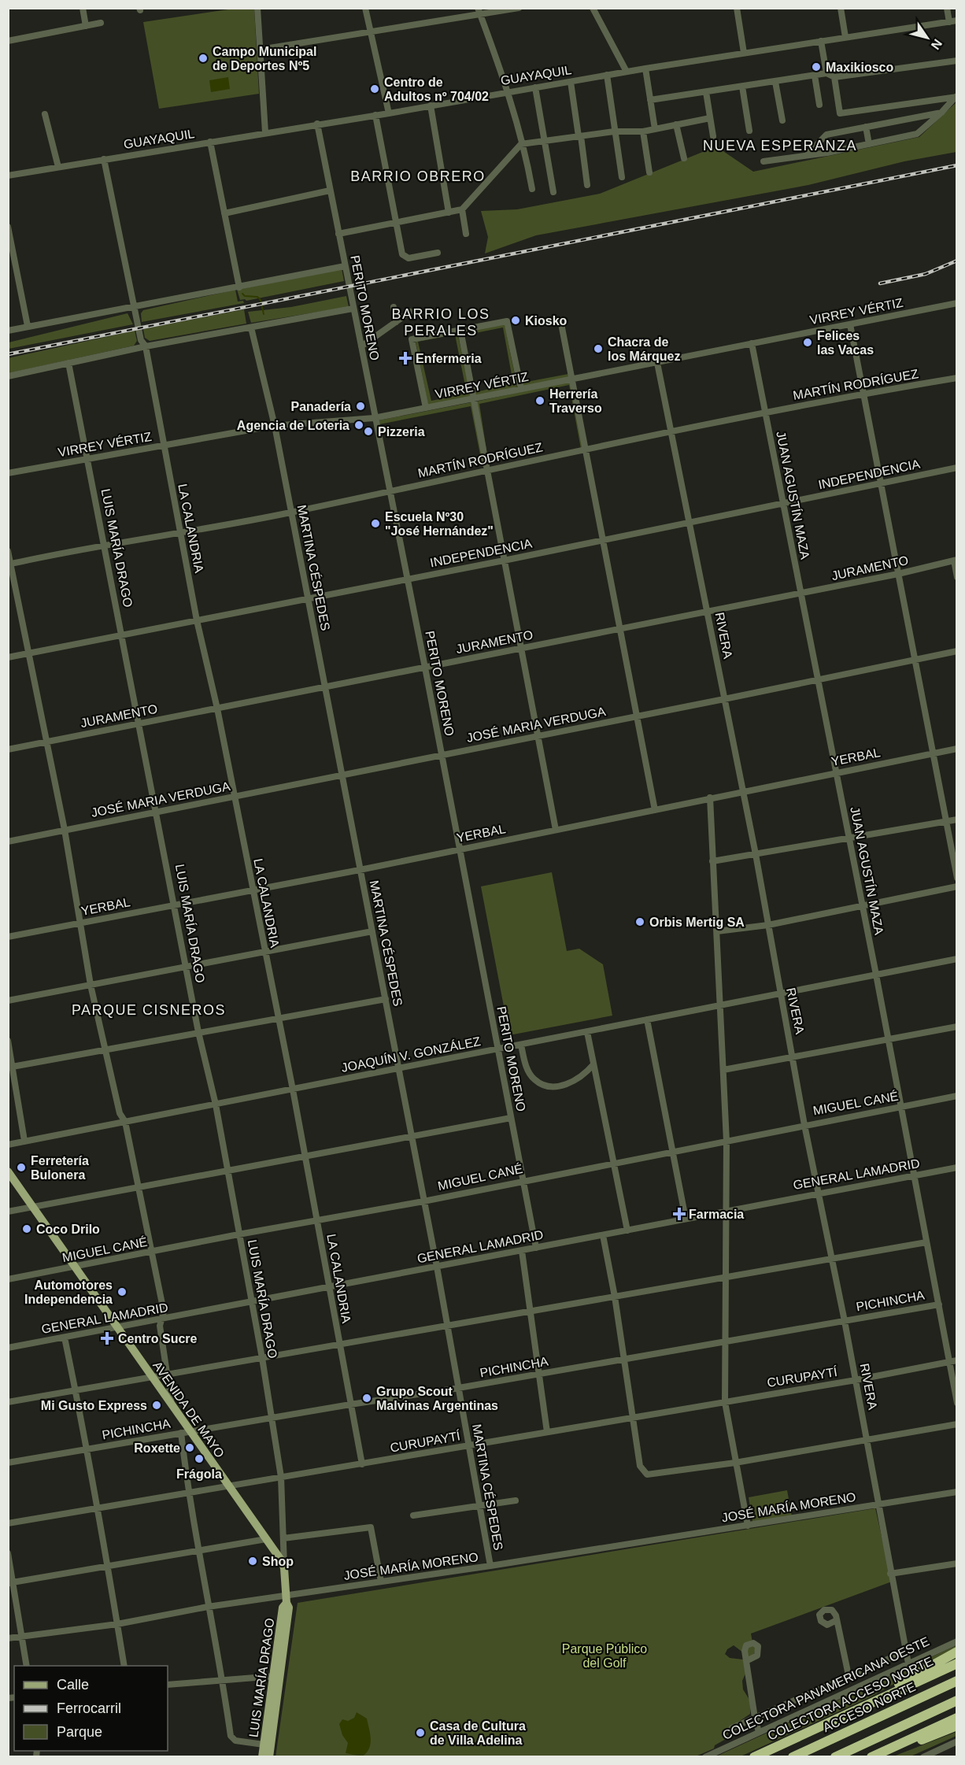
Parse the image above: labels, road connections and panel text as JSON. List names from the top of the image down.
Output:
{
  "streets": {
    "highway": ["COLECTORA ACCESO NORTE", "ACCESO NORTE"],
    "main road": ["LUIS MARÍA DRAGO", "AVENIDA DE MAYO"],
    "street": [
      "GUAYAQUIL",
      "PERITO MORENO",
      "VIRREY VÉRTIZ",
      "MARTÍN RODRÍGUEZ",
      "INDEPENDENCIA",
      "JUAN AGUSTÍN MAZA",
      "LA CALANDRIA",
      "MARTINA CÉSPEDES",
      "JURAMENTO",
      "RIVERA",
      "JOSÉ MARIA VERDUGA",
      "YERBAL",
      "JOAQUÍN V. GONZÁLEZ",
      "MIGUEL CANÉ",
      "GENERAL LAMADRID",
      "PICHINCHA",
      "CURUPAYTÍ",
      "JOSÉ MARÍA MORENO",
      "COLECTORA PANAMERICANA OESTE"
    ]
  },
  "crossings": [
    ["GUAYAQUIL", "PERITO MORENO"],
    ["PERITO MORENO", "VIRREY VÉRTIZ"],
    ["PERITO MORENO", "MARTÍN RODRÍGUEZ"],
    ["PERITO MORENO", "INDEPENDENCIA"],
    ["PERITO MORENO", "JURAMENTO"],
    ["PERITO MORENO", "JOSÉ MARIA VERDUGA"],
    ["PERITO MORENO", "YERBAL"],
    ["PERITO MORENO", "JOAQUÍN V. GONZÁLEZ"],
    ["PERITO MORENO", "MIGUEL CANÉ"],
    ["PERITO MORENO", "GENERAL LAMADRID"],
    ["VIRREY VÉRTIZ", "JUAN AGUSTÍN MAZA"],
    ["VIRREY VÉRTIZ", "LA CALANDRIA"],
    ["VIRREY VÉRTIZ", "LUIS MARÍA DRAGO"],
    ["VIRREY VÉRTIZ", "MARTINA CÉSPEDES"],
    ["VIRREY VÉRTIZ", "RIVERA"],
    ["MARTÍN RODRÍGUEZ", "JUAN AGUSTÍN MAZA"],
    ["MARTÍN RODRÍGUEZ", "LA CALANDRIA"],
    ["MARTÍN RODRÍGUEZ", "LUIS MARÍA DRAGO"],
    ["MARTÍN RODRÍGUEZ", "MARTINA CÉSPEDES"],
    ["MARTÍN RODRÍGUEZ", "RIVERA"],
    ["INDEPENDENCIA", "JUAN AGUSTÍN MAZA"],
    ["INDEPENDENCIA", "LA CALANDRIA"],
    ["INDEPENDENCIA", "LUIS MARÍA DRAGO"],
    ["INDEPENDENCIA", "MARTINA CÉSPEDES"],
    ["INDEPENDENCIA", "RIVERA"],
    ["JUAN AGUSTÍN MAZA", "JURAMENTO"],
    ["JUAN AGUSTÍN MAZA", "JOSÉ MARIA VERDUGA"],
    ["JUAN AGUSTÍN MAZA", "YERBAL"],
    ["JUAN AGUSTÍN MAZA", "JOAQUÍN V. GONZÁLEZ"],
    ["JUAN AGUSTÍN MAZA", "MIGUEL CANÉ"],
    ["JUAN AGUSTÍN MAZA", "GENERAL LAMADRID"],
    ["JUAN AGUSTÍN MAZA", "PICHINCHA"],
    ["JUAN AGUSTÍN MAZA", "CURUPAYTÍ"],
    ["LA CALANDRIA", "JURAMENTO"],
    ["LA CALANDRIA", "JOSÉ MARIA VERDUGA"],
    ["LA CALANDRIA", "YERBAL"],
    ["LA CALANDRIA", "JOAQUÍN V. GONZÁLEZ"],
    ["LA CALANDRIA", "MIGUEL CANÉ"],
    ["LA CALANDRIA", "GENERAL LAMADRID"],
    ["LA CALANDRIA", "PICHINCHA"],
    ["LA CALANDRIA", "CURUPAYTÍ"],
    ["LUIS MARÍA DRAGO", "JURAMENTO"],
    ["LUIS MARÍA DRAGO", "JOSÉ MARIA VERDUGA"],
    ["LUIS MARÍA DRAGO", "YERBAL"],
    ["LUIS MARÍA DRAGO", "JOAQUÍN V. GONZÁLEZ"],
    ["LUIS MARÍA DRAGO", "MIGUEL CANÉ"],
    ["LUIS MARÍA DRAGO", "GENERAL LAMADRID"],
    ["LUIS MARÍA DRAGO", "PICHINCHA"],
    ["LUIS MARÍA DRAGO", "CURUPAYTÍ"],
    ["LUIS MARÍA DRAGO", "AVENIDA DE MAYO"],
    ["LUIS MARÍA DRAGO", "JOSÉ MARÍA MORENO"],
    ["MARTINA CÉSPEDES", "JURAMENTO"],
    ["MARTINA CÉSPEDES", "JOSÉ MARIA VERDUGA"],
    ["MARTINA CÉSPEDES", "YERBAL"],
    ["MARTINA CÉSPEDES", "JOAQUÍN V. GONZÁLEZ"],
    ["MARTINA CÉSPEDES", "MIGUEL CANÉ"],
    ["MARTINA CÉSPEDES", "GENERAL LAMADRID"],
    ["MARTINA CÉSPEDES", "PICHINCHA"],
    ["MARTINA CÉSPEDES", "CURUPAYTÍ"],
    ["MARTINA CÉSPEDES", "JOSÉ MARÍA MORENO"],
    ["JURAMENTO", "RIVERA"],
    ["RIVERA", "JOSÉ MARIA VERDUGA"],
    ["RIVERA", "YERBAL"],
    ["RIVERA", "JOAQUÍN V. GONZÁLEZ"],
    ["RIVERA", "MIGUEL CANÉ"],
    ["RIVERA", "GENERAL LAMADRID"],
    ["RIVERA", "PICHINCHA"],
    ["RIVERA", "CURUPAYTÍ"],
    ["RIVERA", "JOSÉ MARÍA MORENO"],
    ["RIVERA", "COLECTORA PANAMERICANA OESTE"],
    ["MIGUEL CANÉ", "AVENIDA DE MAYO"],
    ["GENERAL LAMADRID", "AVENIDA DE MAYO"],
    ["PICHINCHA", "AVENIDA DE MAYO"],
    ["CURUPAYTÍ", "AVENIDA DE MAYO"]
  ],
  "districts": [
    "NUEVA ESPERANZA",
    "BARRIO OBRERO",
    "BARRIO LOS PERALES",
    "PARQUE CISNEROS"
  ],
  "parks": ["Parque Público del Golf"],
  "places": {
    "other": [
      "Campo Municipal de Deportes Nº5",
      "Maxikiosco",
      "Centro de Adultos nº 704/02",
      "Kiosko",
      "Felices las Vacas",
      "Chacra de los Márquez",
      "Herrería Traverso",
      "Panadería",
      "Agencia de Loteria",
      "Pizzeria",
      "Escuela Nº30 \"José Hernández\"",
      "Orbis Mertig SA",
      "Ferretería Bulonera",
      "Coco Drilo",
      "Automotores Independencia",
      "Grupo Scout Malvinas Argentinas",
      "Mi Gusto Express",
      "Roxette",
      "Frágola",
      "Shop",
      "Casa de Cultura de Villa Adelina"
    ],
    "health": ["Enfermeria", "Farmacia", "Centro Sucre"]
  },
  "legend": ["Calle", "Ferrocarril", "Parque"],
  "north": "bottom right"
}
